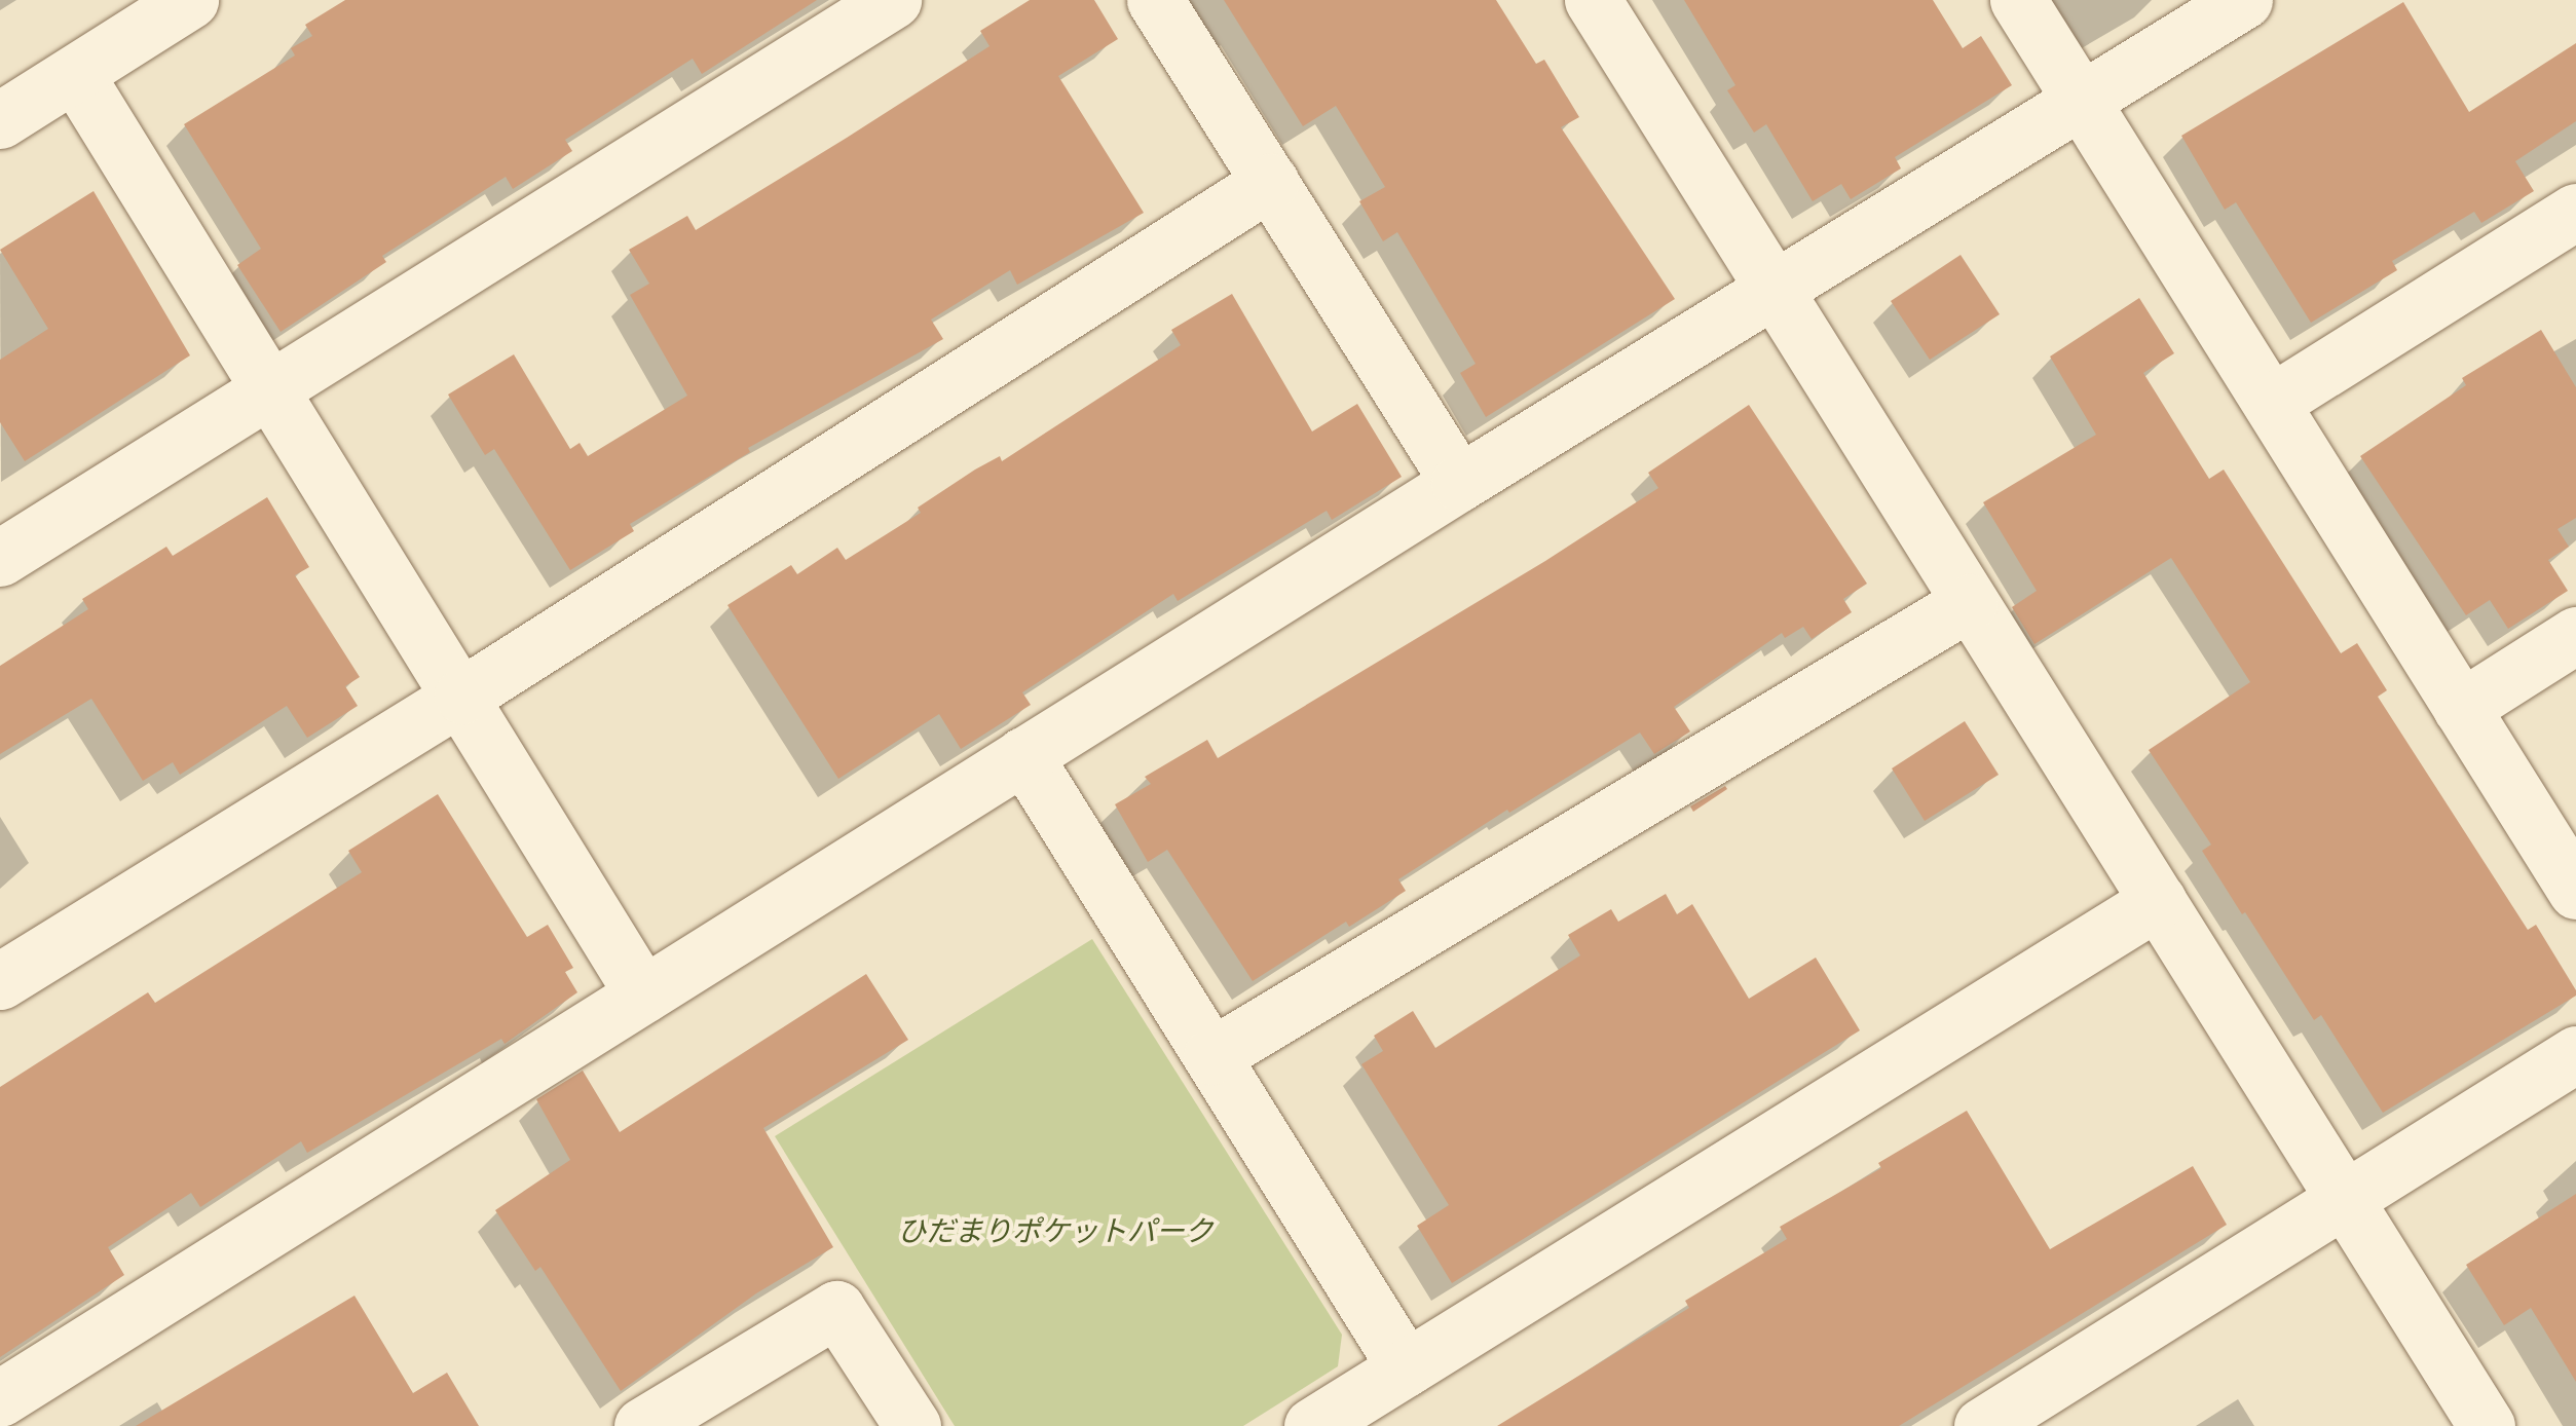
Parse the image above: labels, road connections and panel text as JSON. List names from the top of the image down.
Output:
{
  "parks": ["ひだまりポケットパーク"]
}
